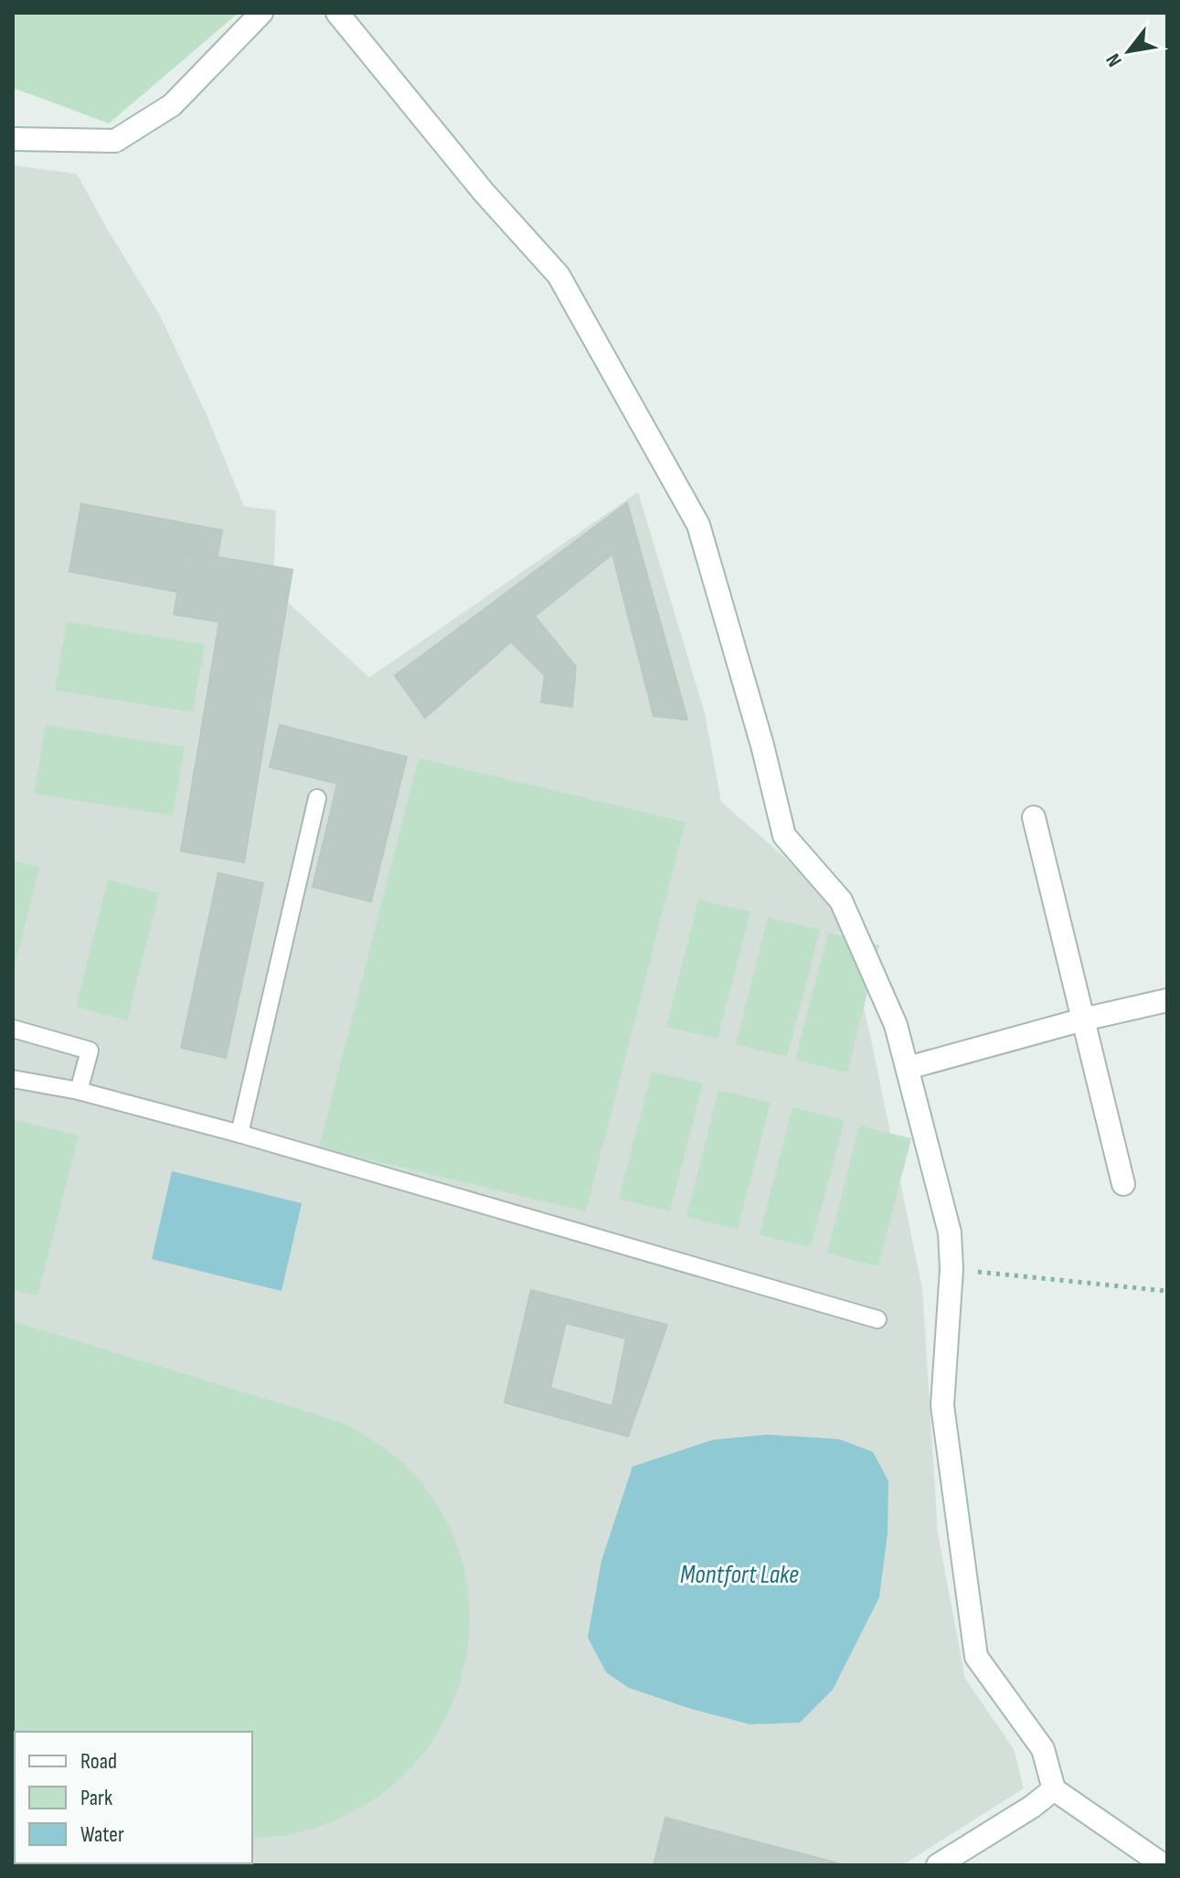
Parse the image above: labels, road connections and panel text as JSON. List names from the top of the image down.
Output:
{
  "water": ["Montfort Lake"],
  "legend": ["Road", "Park", "Water"],
  "north": "bottom left"
}
